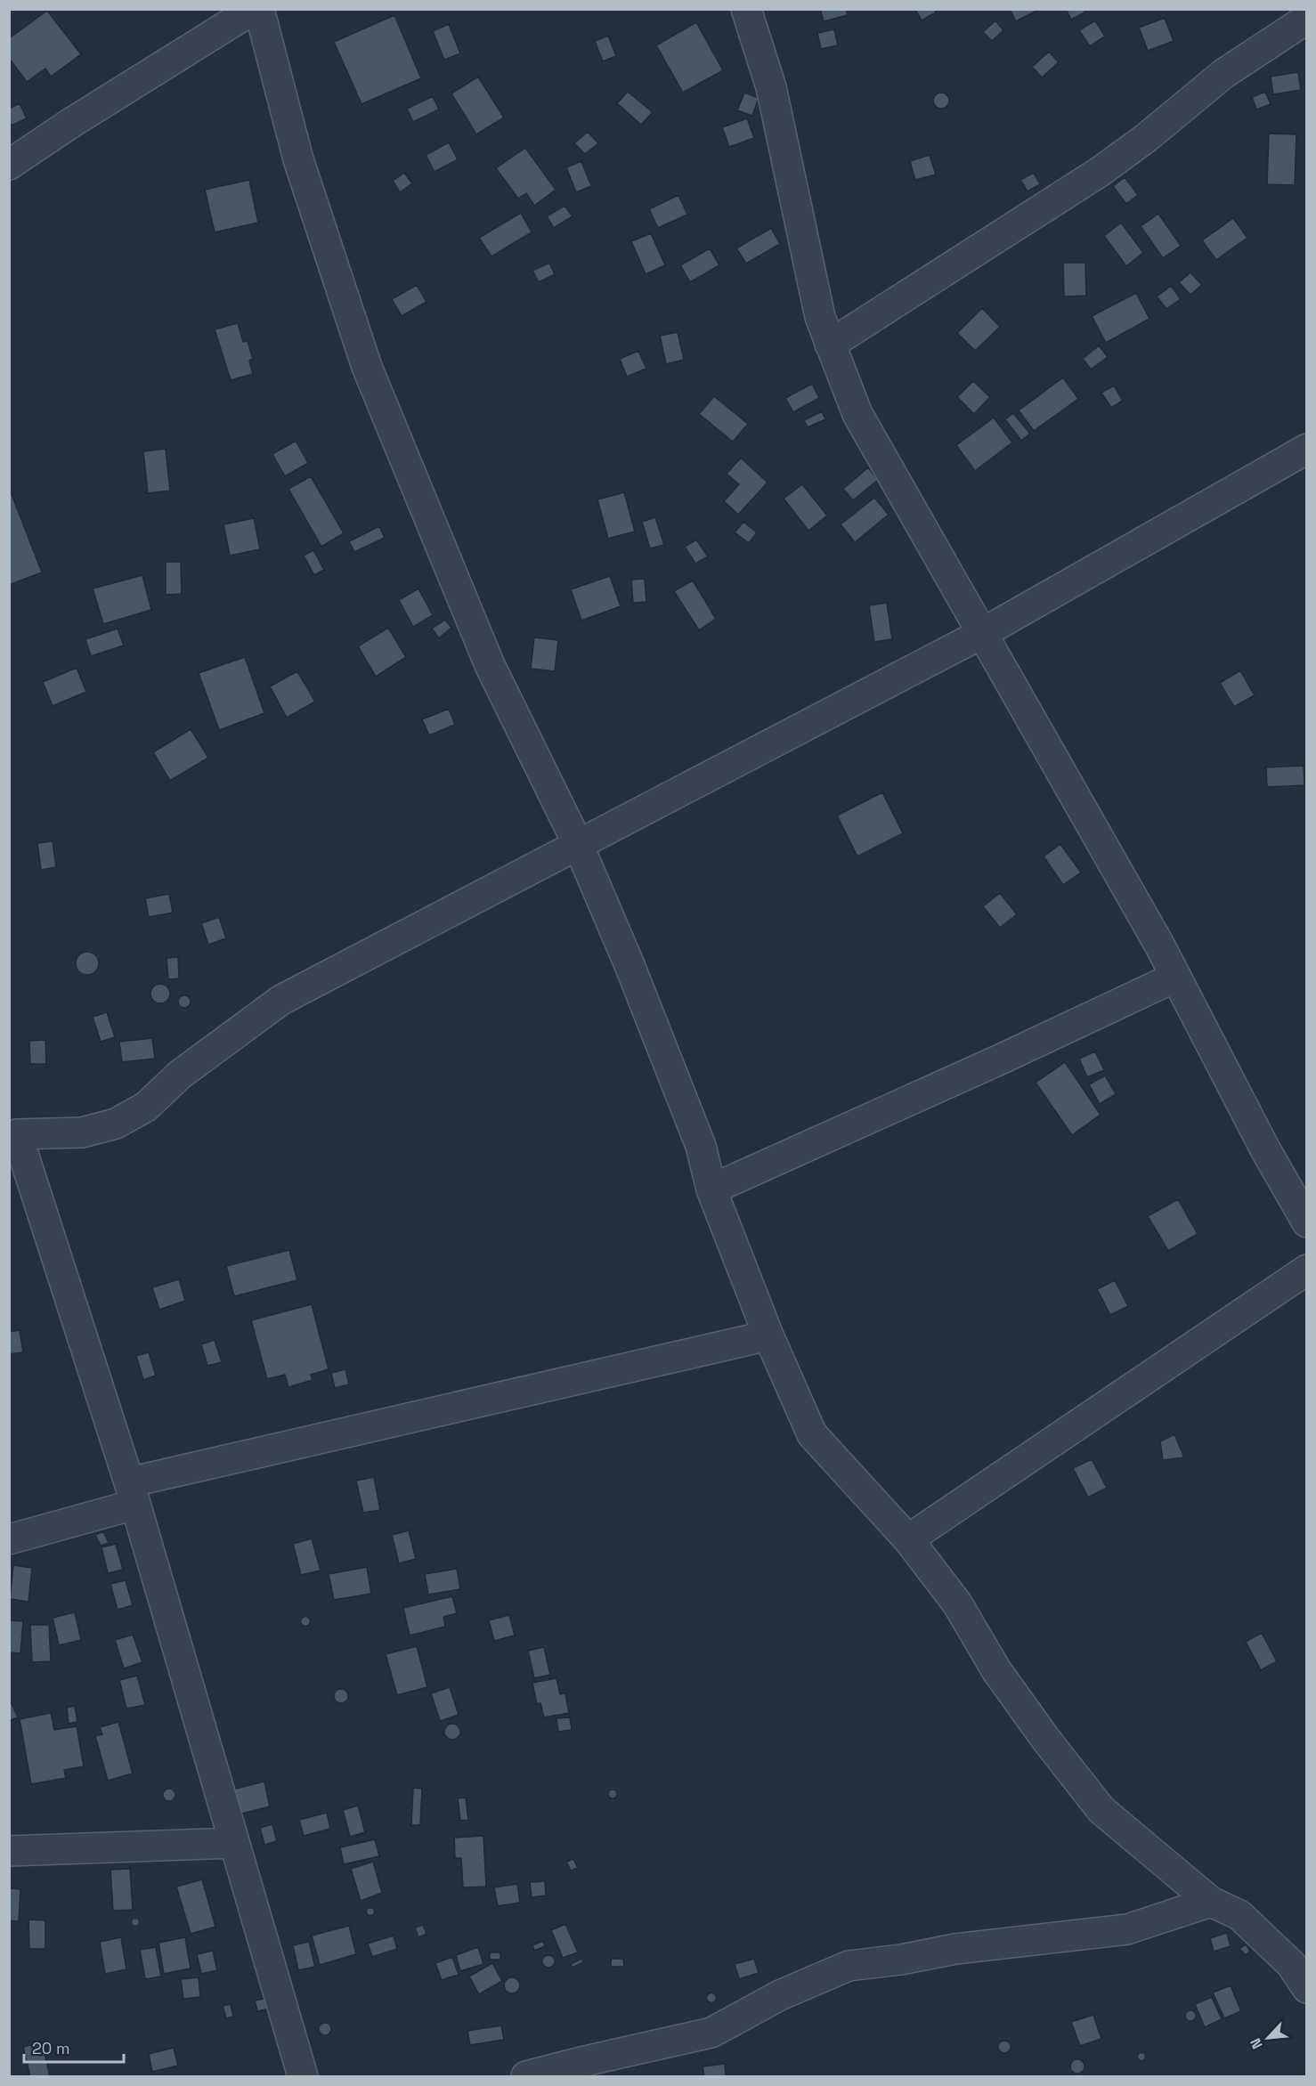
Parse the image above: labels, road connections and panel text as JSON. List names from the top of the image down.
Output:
{
  "scale_bar": "20 m",
  "north": "bottom left"
}
